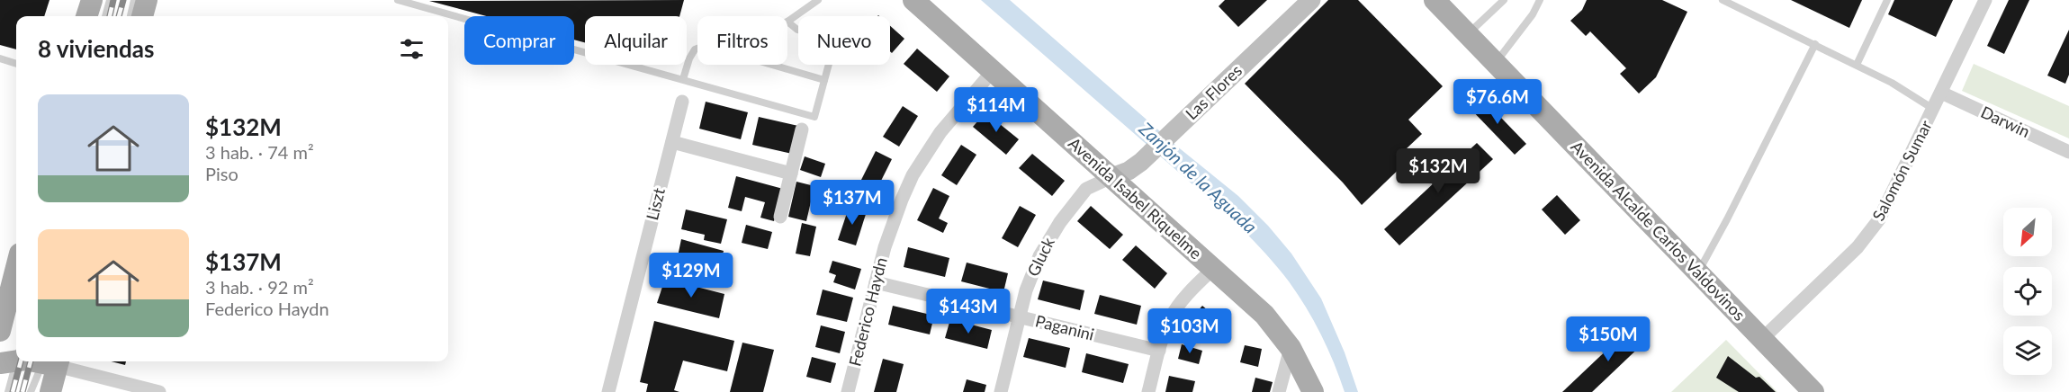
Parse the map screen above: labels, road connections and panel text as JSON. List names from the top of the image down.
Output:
{
  "streets": {
    "main road": ["Avenida Isabel Riquelme", "Avenida Alcalde Carlos Valdovinos"],
    "street": [
      "Las Flores",
      "Darwin",
      "Salomón Sumar",
      "Liszt",
      "Gluck",
      "Federico Haydn",
      "Paganini"
    ]
  },
  "crossings": [
    ["Las Flores", "Avenida Isabel Riquelme"],
    ["Las Flores", "Gluck"],
    ["Darwin", "Salomón Sumar"],
    ["Salomón Sumar", "Avenida Alcalde Carlos Valdovinos"],
    ["Avenida Isabel Riquelme", "Gluck"],
    ["Avenida Isabel Riquelme", "Federico Haydn"],
    ["Gluck", "Paganini"],
    ["Federico Haydn", "Paganini"]
  ],
  "water": ["Zanjón de la Aguada"],
  "north": "bottom left",
  "page": {
    "chip": [
      "Comprar",
      "Alquilar",
      "Filtros",
      "Nuevo"
    ],
    "heading": "8 viviendas",
    "price": [
      "$76.6M",
      "$114M",
      "$132M",
      "$137M",
      "$129M",
      "$143M",
      "$103M",
      "$150M"
    ],
    "list": [
      {
        "name": "$132M",
        "note": "3 hab. · 74 m² · Piso"
      },
      {
        "name": "$137M",
        "note": "3 hab. · 92 m² · Federico Haydn"
      }
    ]
  }
}
